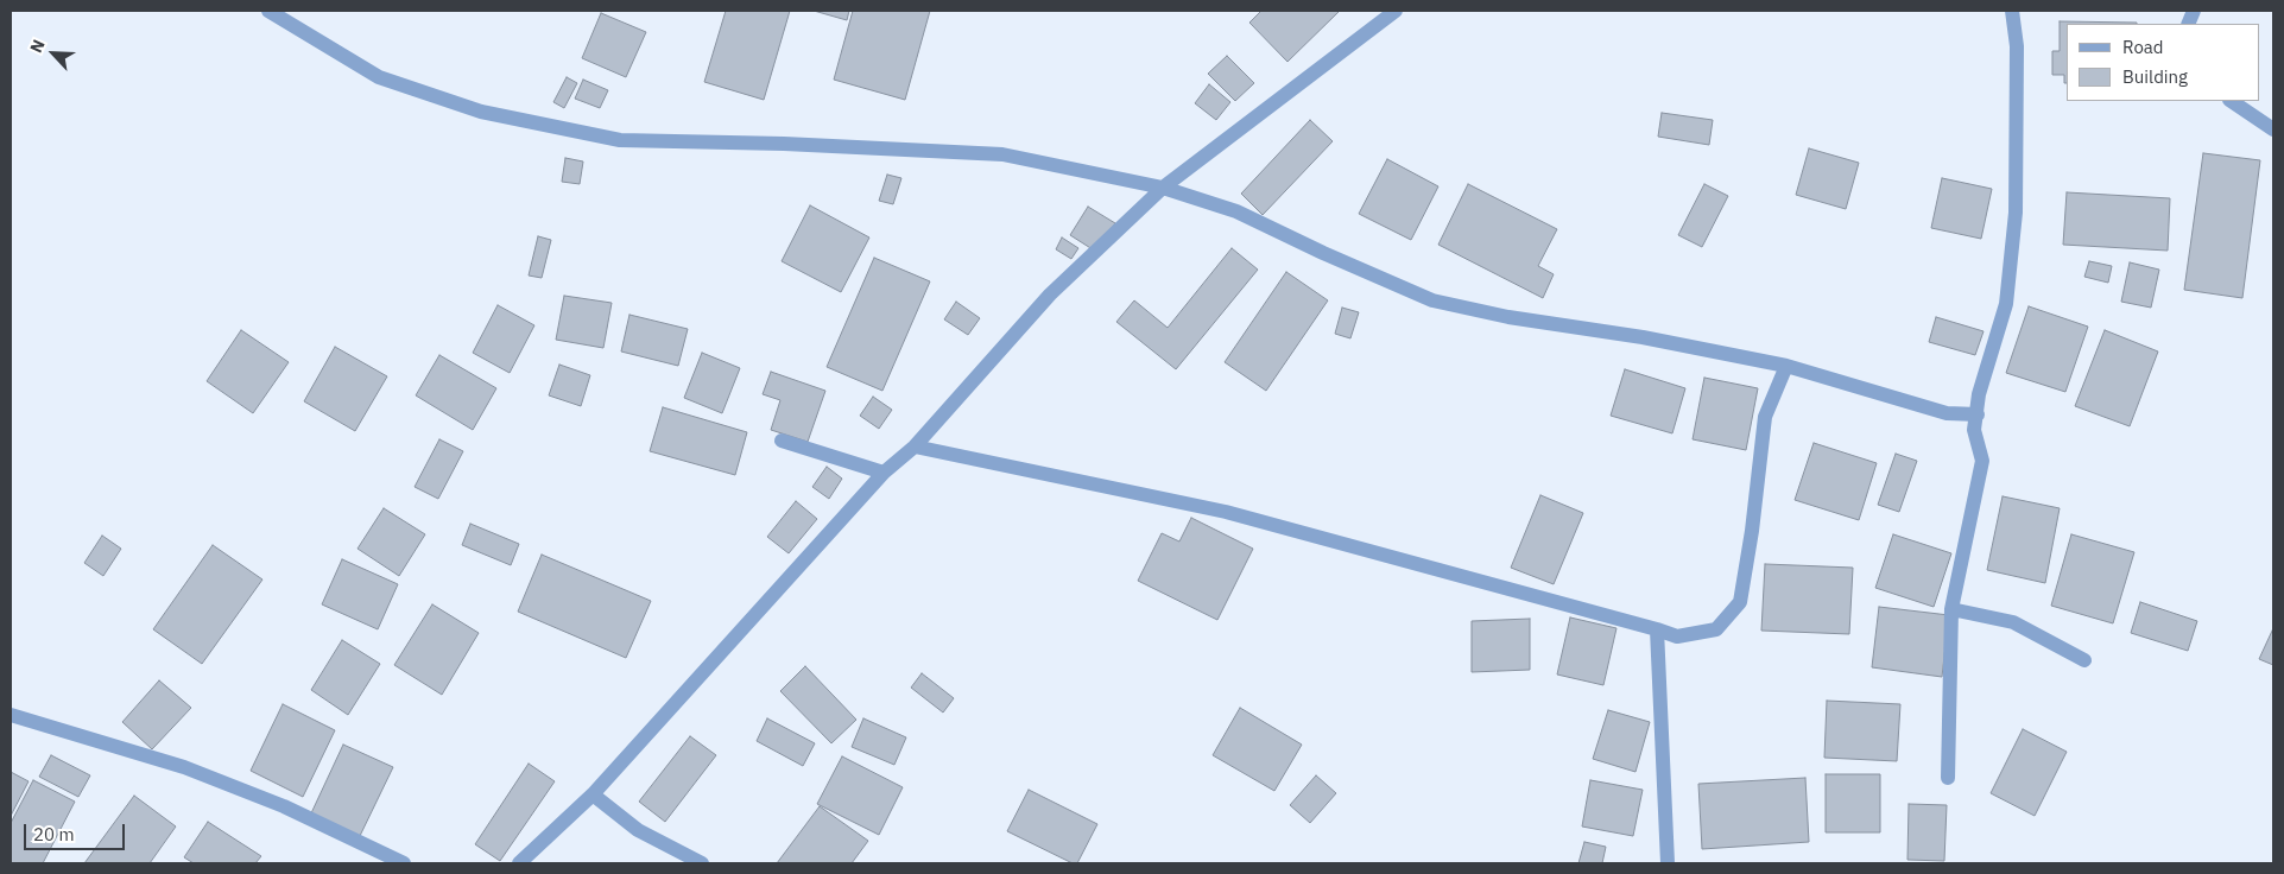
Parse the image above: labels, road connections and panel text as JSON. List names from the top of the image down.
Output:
{
  "legend": ["Road", "Building"],
  "scale_bar": "20 m",
  "north": "top left"
}
